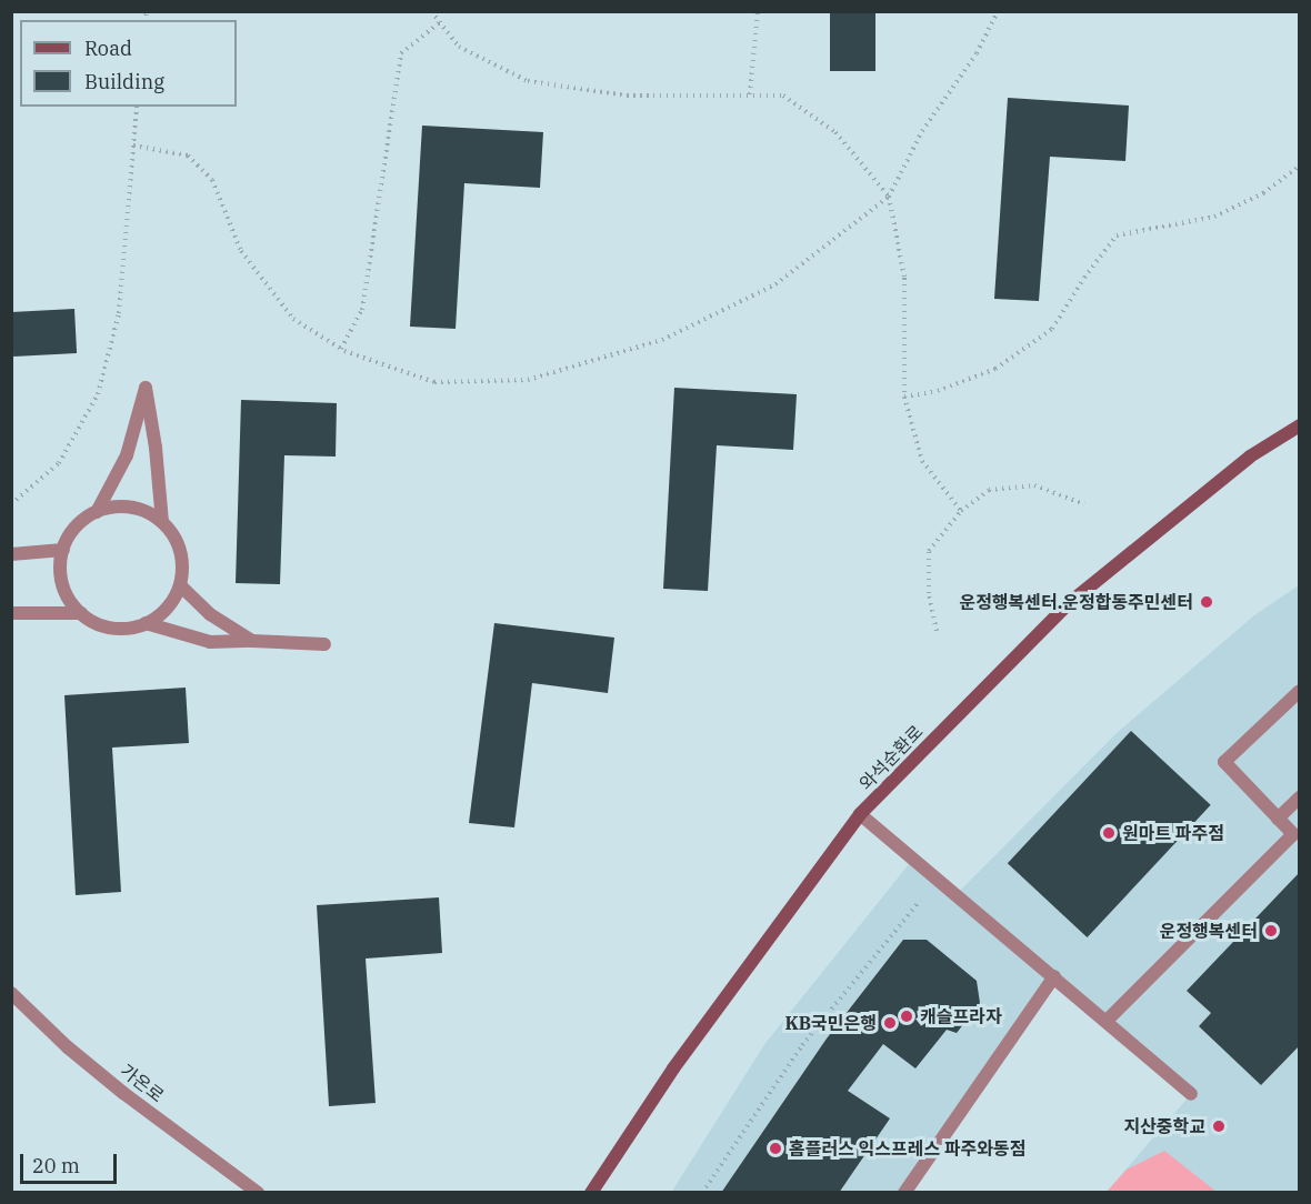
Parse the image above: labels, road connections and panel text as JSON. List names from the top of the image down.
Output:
{
  "streets": {
    "street": ["와석순환로", "가온로"]
  },
  "places": [
    "운정행복센터.운정합동주민센터",
    "원마트 파주점",
    "운정행복센터",
    "캐슬프라자",
    "KB국민은행",
    "지산중학교",
    "홈플러스 익스프레스 파주와동점"
  ],
  "legend": ["Road", "Building"],
  "scale_bar": "20 m"
}
